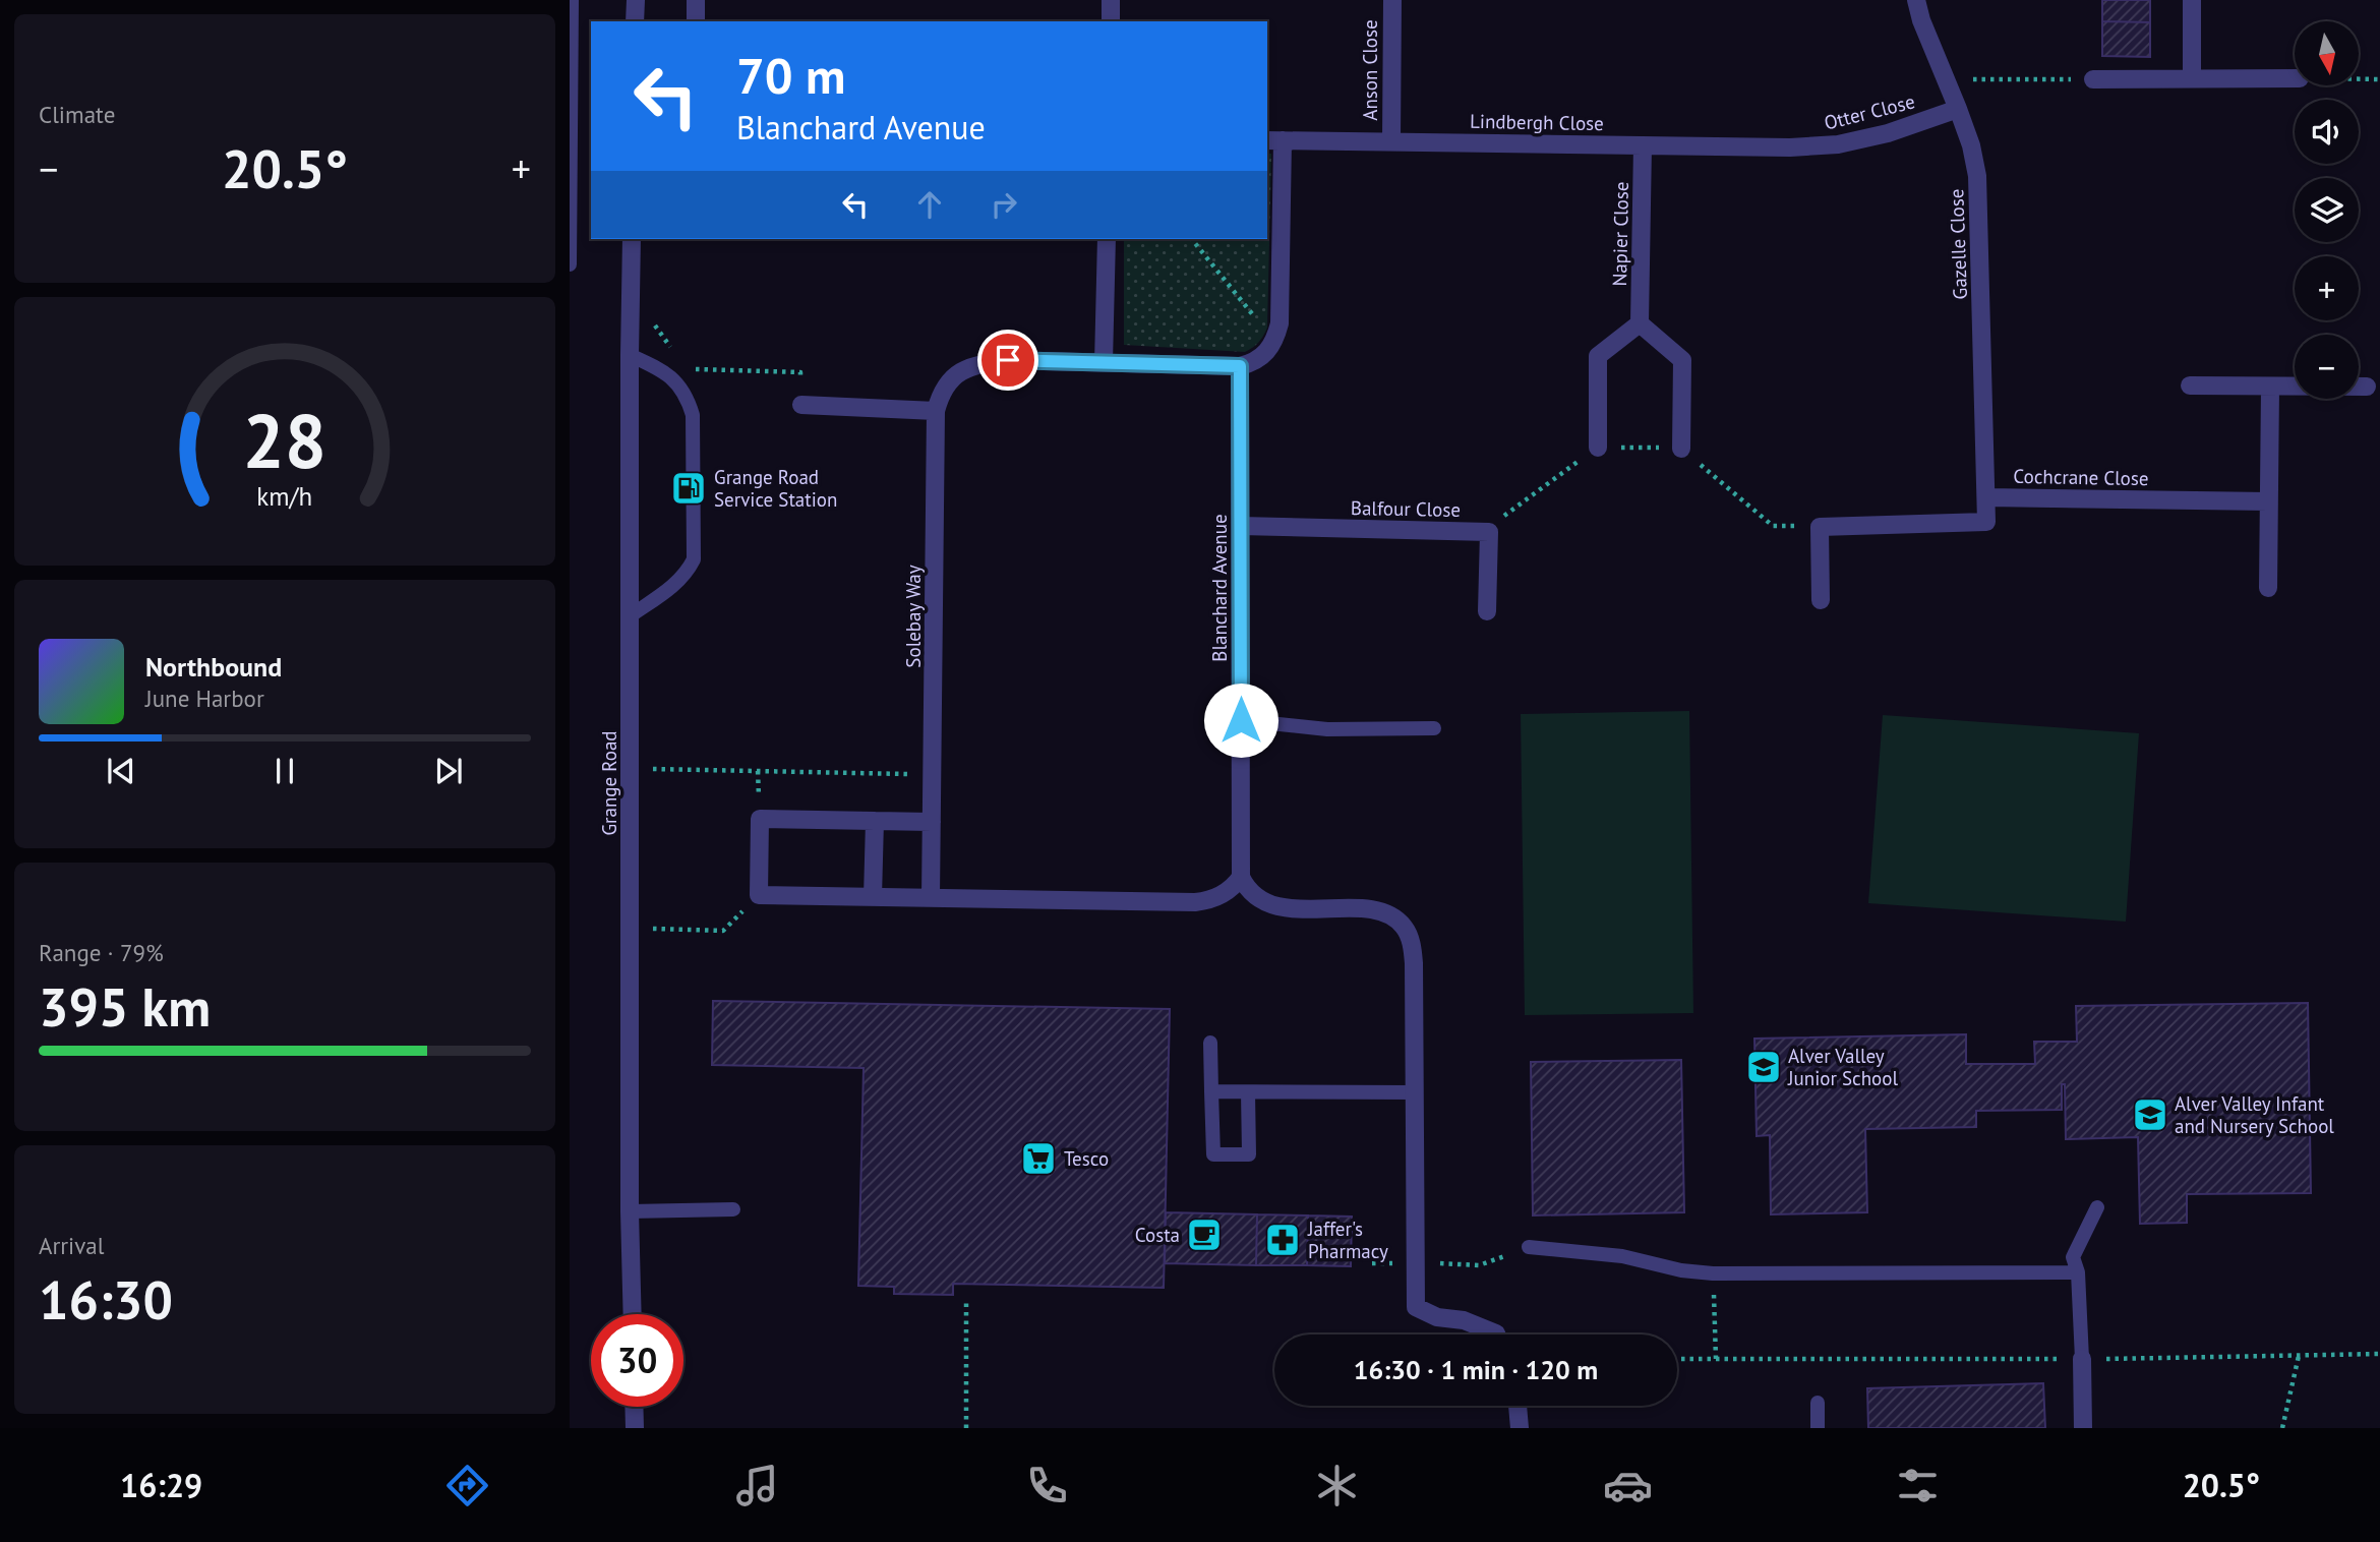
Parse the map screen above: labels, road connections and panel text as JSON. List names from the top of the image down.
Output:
{
  "streets": {
    "street": [
      "Anson Close",
      "Otter Close",
      "Lindbergh Close",
      "Napier Close",
      "Gazelle Close",
      "Cochcrane Close",
      "Balfour Close",
      "Blanchard Avenue",
      "Solebay Way",
      "Grange Road"
    ]
  },
  "crossings": [
    ["Anson Close", "Lindbergh Close"],
    ["Otter Close", "Lindbergh Close"],
    ["Otter Close", "Gazelle Close"],
    ["Lindbergh Close", "Napier Close"],
    ["Gazelle Close", "Cochcrane Close"],
    ["Balfour Close", "Blanchard Avenue"]
  ],
  "places": {
    "fuel station": ["Grange Road Service Station"],
    "school or university": ["Alver Valley Junior School", "Alver Valley Infant and Nursery School"],
    "supermarket": ["Tesco"],
    "cafe": ["Costa"],
    "pharmacy": ["Jaffer's Pharmacy"]
  },
  "north": "bottom",
  "page": {
    "tile": [
      "Climate",
      ["Range · 79%", "395 km"],
      ["Arrival", "16:30"]
    ],
    "map_buttons": ["+", "−"],
    "turn": ["70 m", "Blanchard Avenue"],
    "heat": ["−", "20.5°", "+"],
    "song": ["Northbound", "June Harbor"],
    "limit": "30",
    "trip": "16:30 · 1 min · 120 m",
    "tabs": ["16:29", "20.5°"],
    "gauge": ["28", "km/h"]
  }
}
